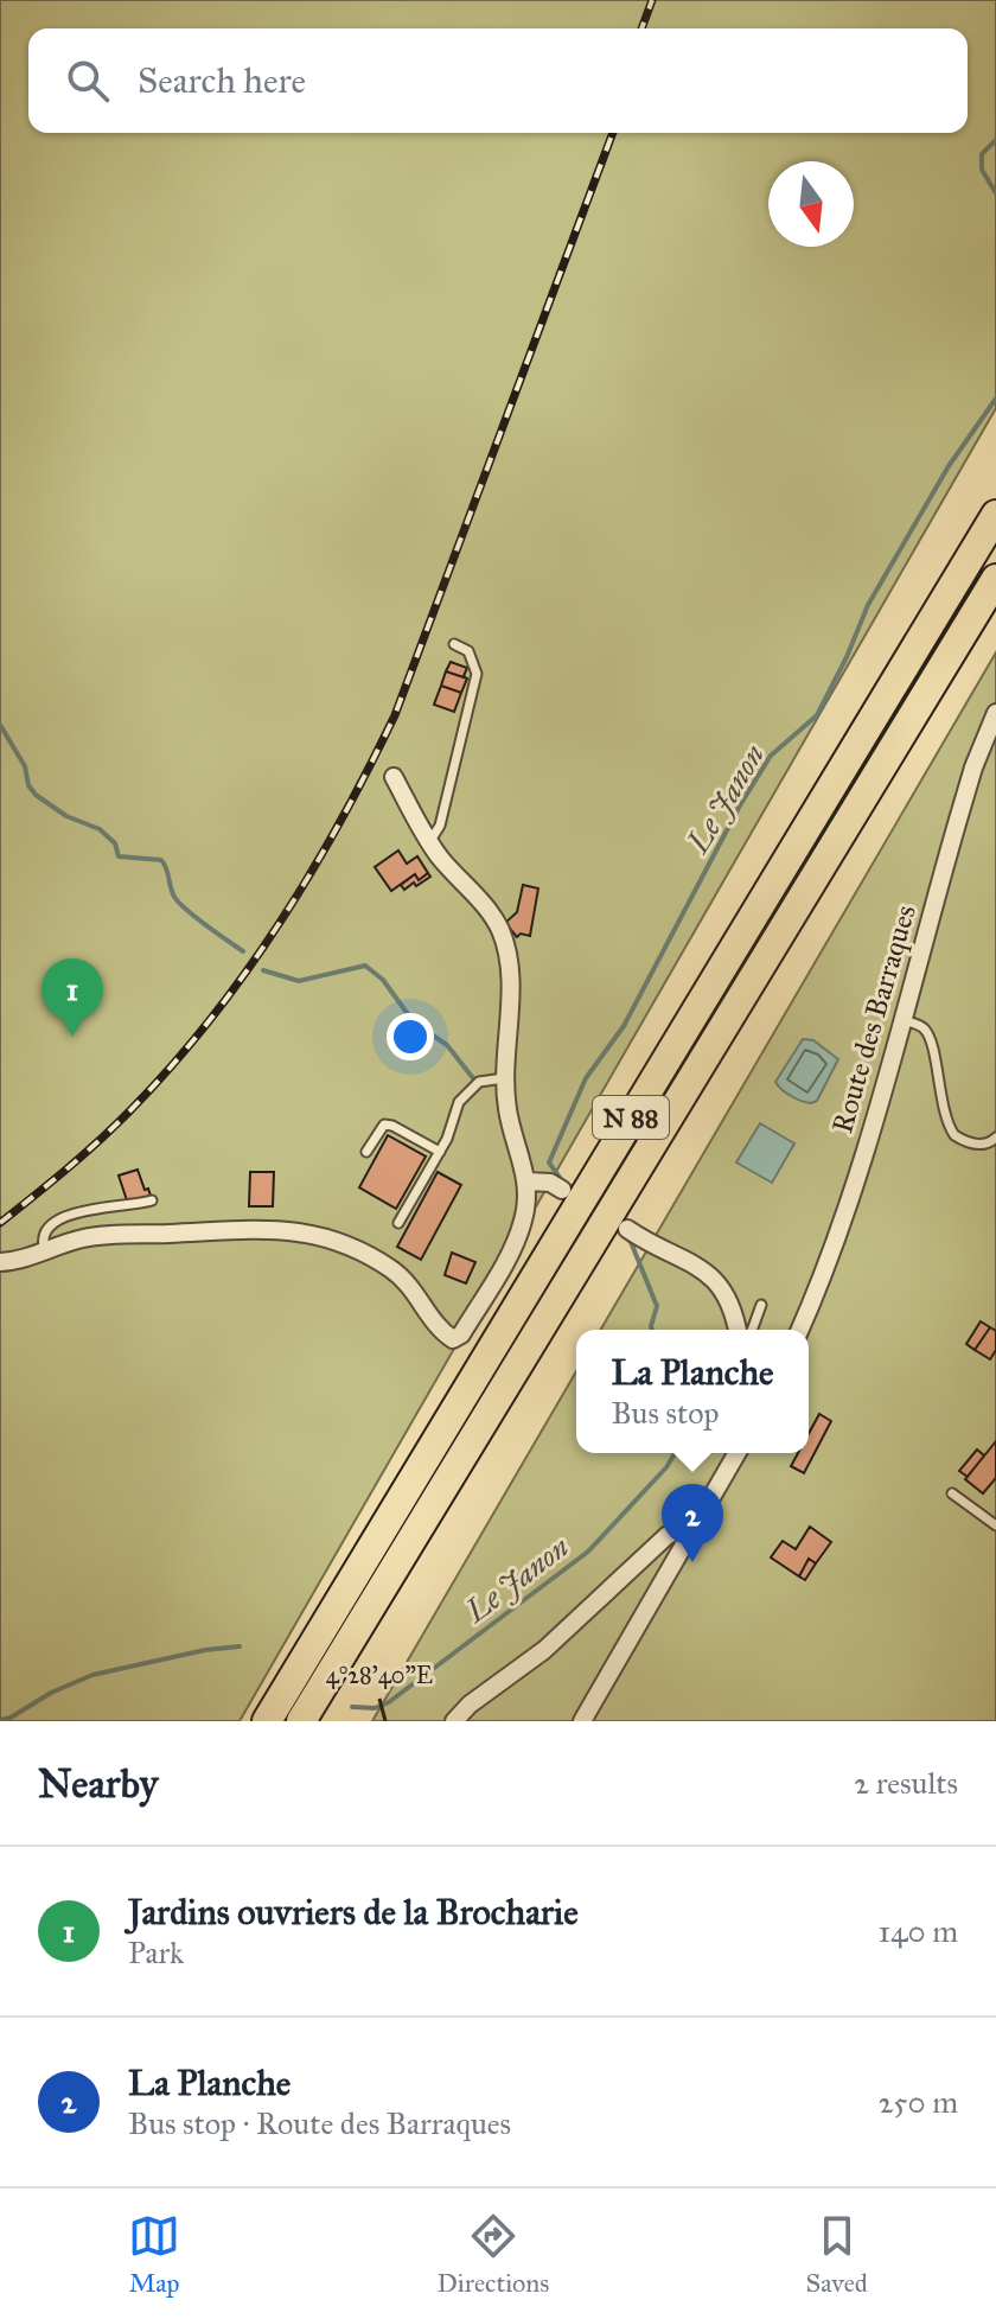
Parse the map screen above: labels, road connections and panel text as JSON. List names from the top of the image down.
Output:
{
  "streets": {
    "highway": ["N 88"],
    "street": ["Route des Barraques"]
  },
  "water": ["Le Janon"],
  "north": "bottom",
  "page": {
    "search": "Search here",
    "pins": ["1", "2"],
    "popup": ["La Planche", "Bus stop"],
    "heading": ["Nearby", "2 results"],
    "list": [
      {
        "mark": "1",
        "name": "Jardins ouvriers de la Brocharie",
        "note": "Park",
        "value": "140 m"
      },
      {
        "mark": "2",
        "name": "La Planche",
        "note": "Bus stop · Route des Barraques",
        "value": "250 m"
      }
    ],
    "nav": ["Map", "Directions", "Saved"]
  },
  "coordinates": ["4°28'40\"E"]
}
